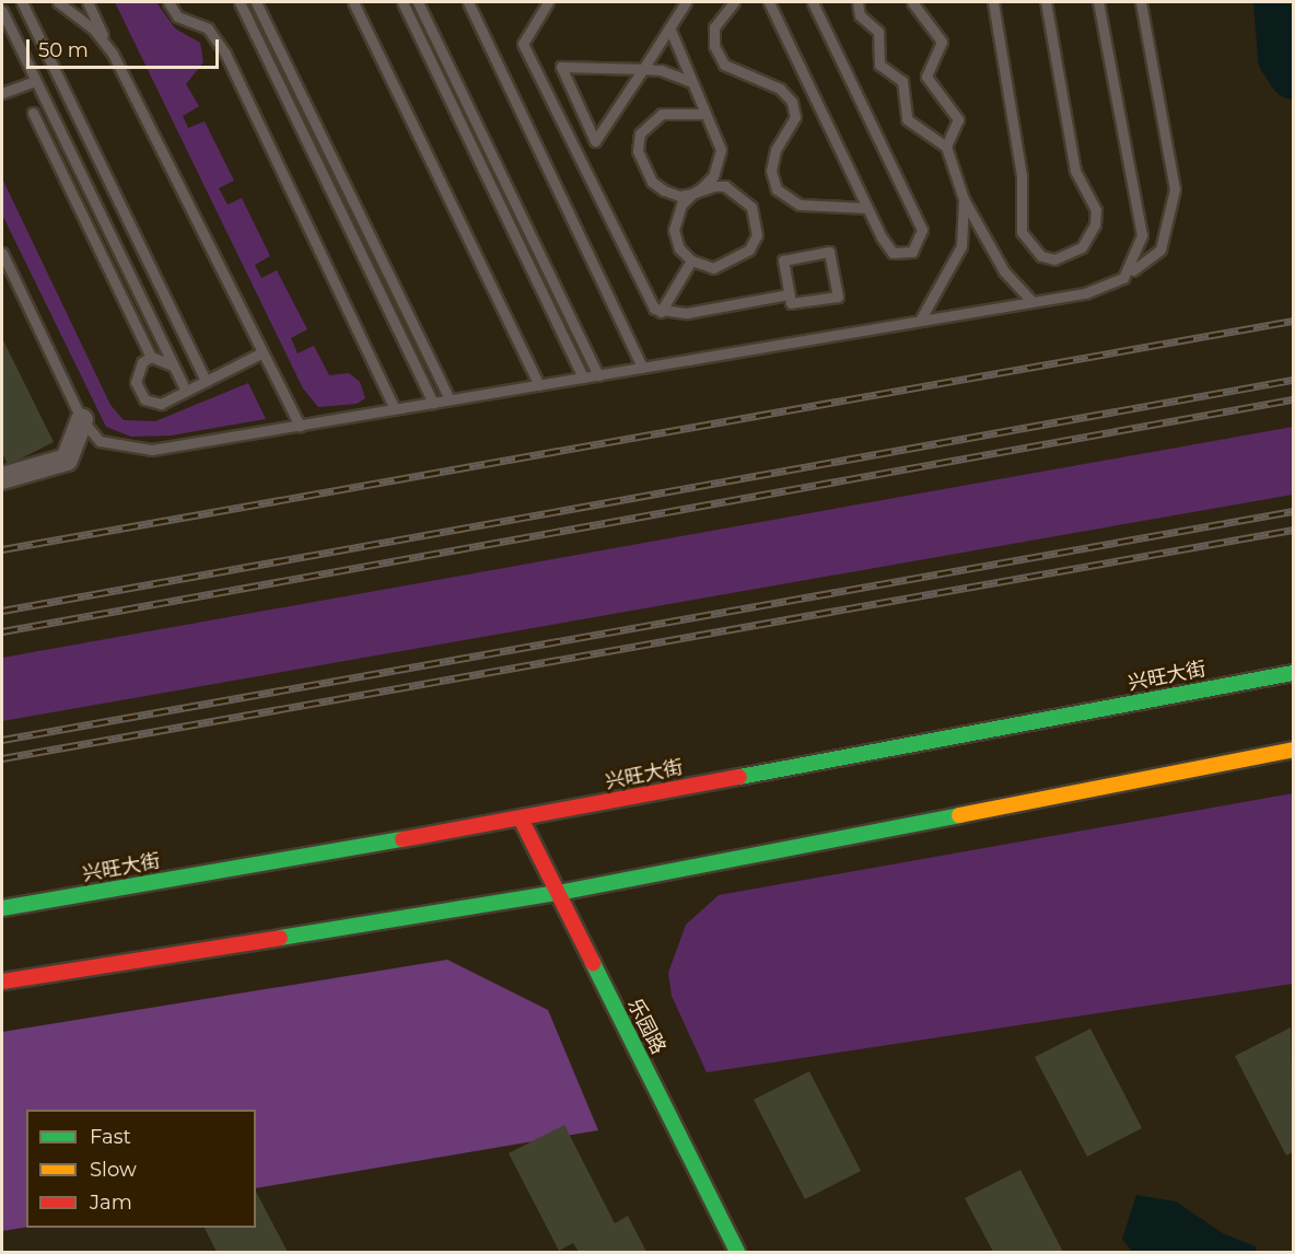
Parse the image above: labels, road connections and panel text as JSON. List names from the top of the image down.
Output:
{
  "streets": {
    "main road": ["兴旺大街", "乐园路"]
  },
  "crossings": [
    ["兴旺大街", "乐园路"]
  ],
  "legend": ["Fast", "Slow", "Jam"],
  "scale_bar": "50 m"
}
